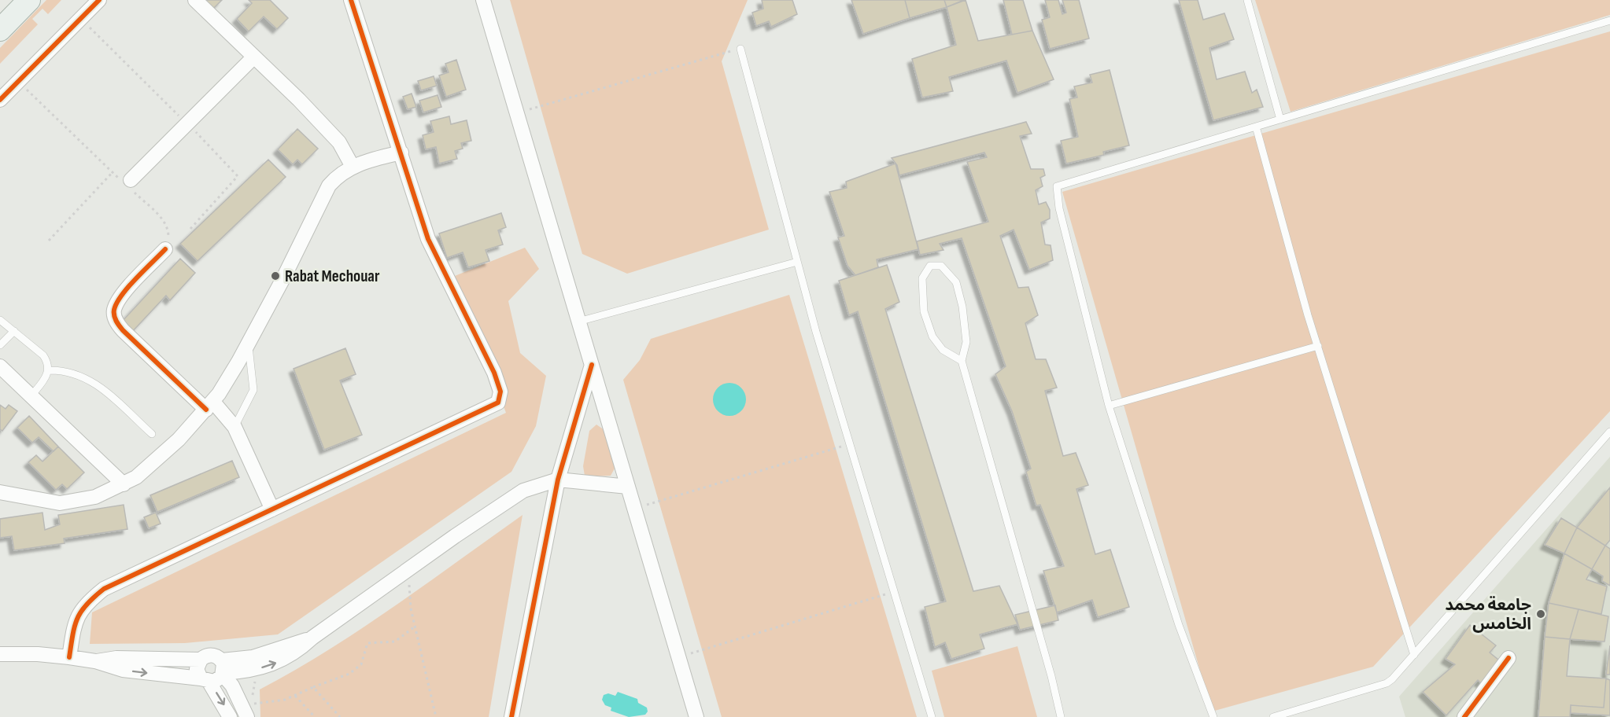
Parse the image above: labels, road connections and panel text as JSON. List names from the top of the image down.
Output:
{
  "places": ["Rabat Mechouar", "جامعة محمد الخامس"]
}
